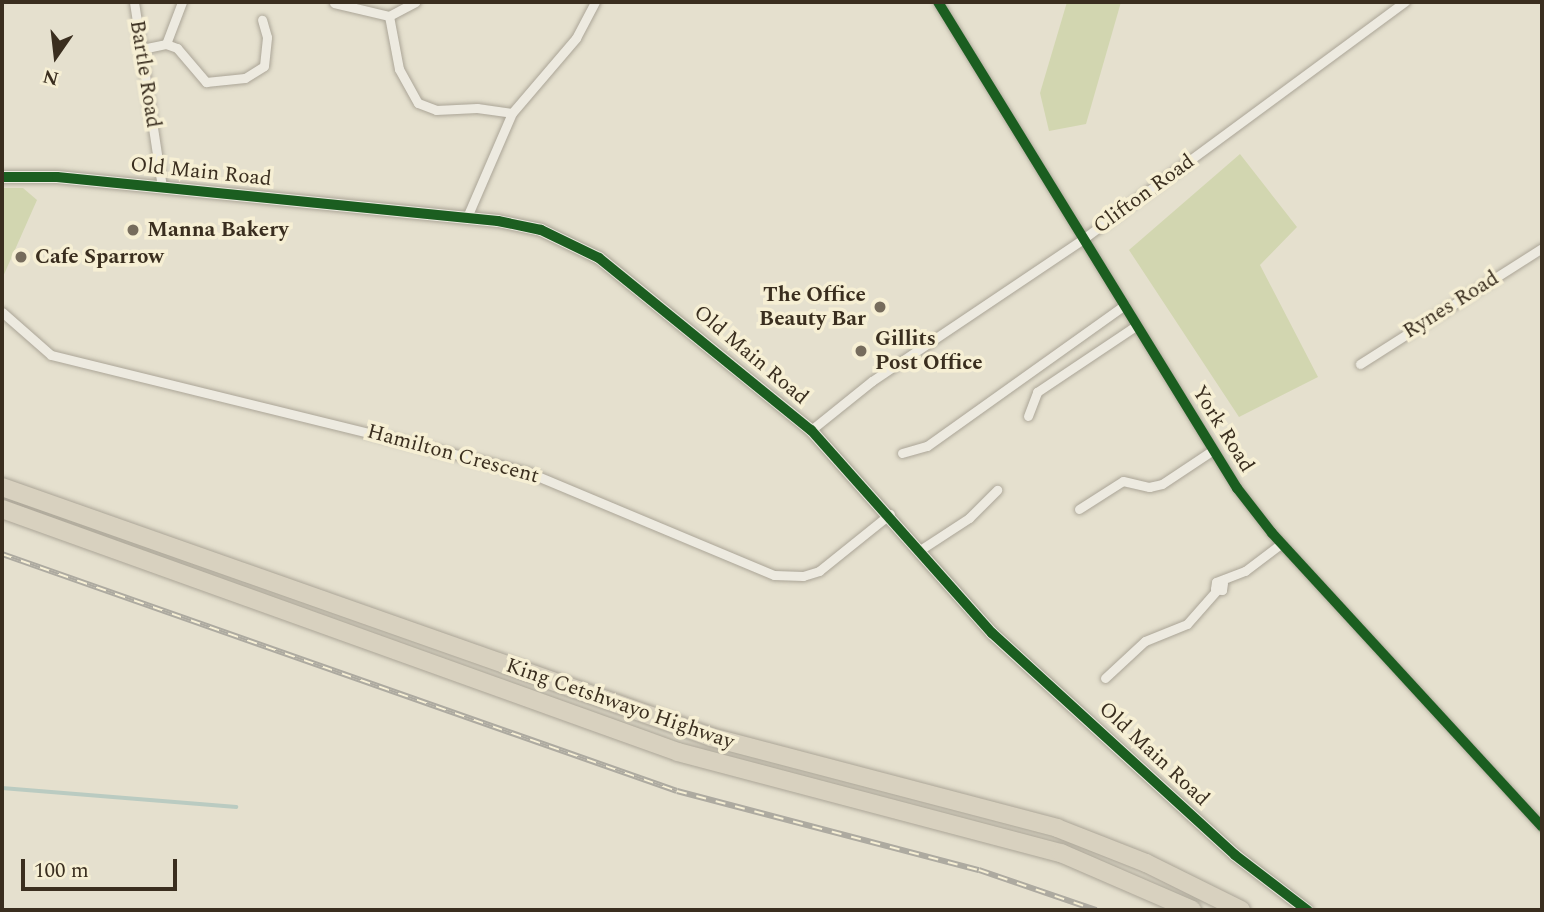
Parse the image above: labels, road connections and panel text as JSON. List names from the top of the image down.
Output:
{
  "streets": {
    "highway": ["King Cetshwayo Highway"],
    "street": [
      "Bartle Road",
      "Old Main Road",
      "Clifton Road",
      "Rynes Road",
      "York Road",
      "Hamilton Crescent"
    ]
  },
  "crossings": [
    ["Bartle Road", "Old Main Road"],
    ["Old Main Road", "Clifton Road"],
    ["Old Main Road", "Hamilton Crescent"],
    ["Clifton Road", "York Road"]
  ],
  "places": [
    "Manna Bakery",
    "Cafe Sparrow",
    "The Office Beauty Bar",
    "Gillits Post Office"
  ],
  "scale_bar": "100 m",
  "north": "bottom"
}
